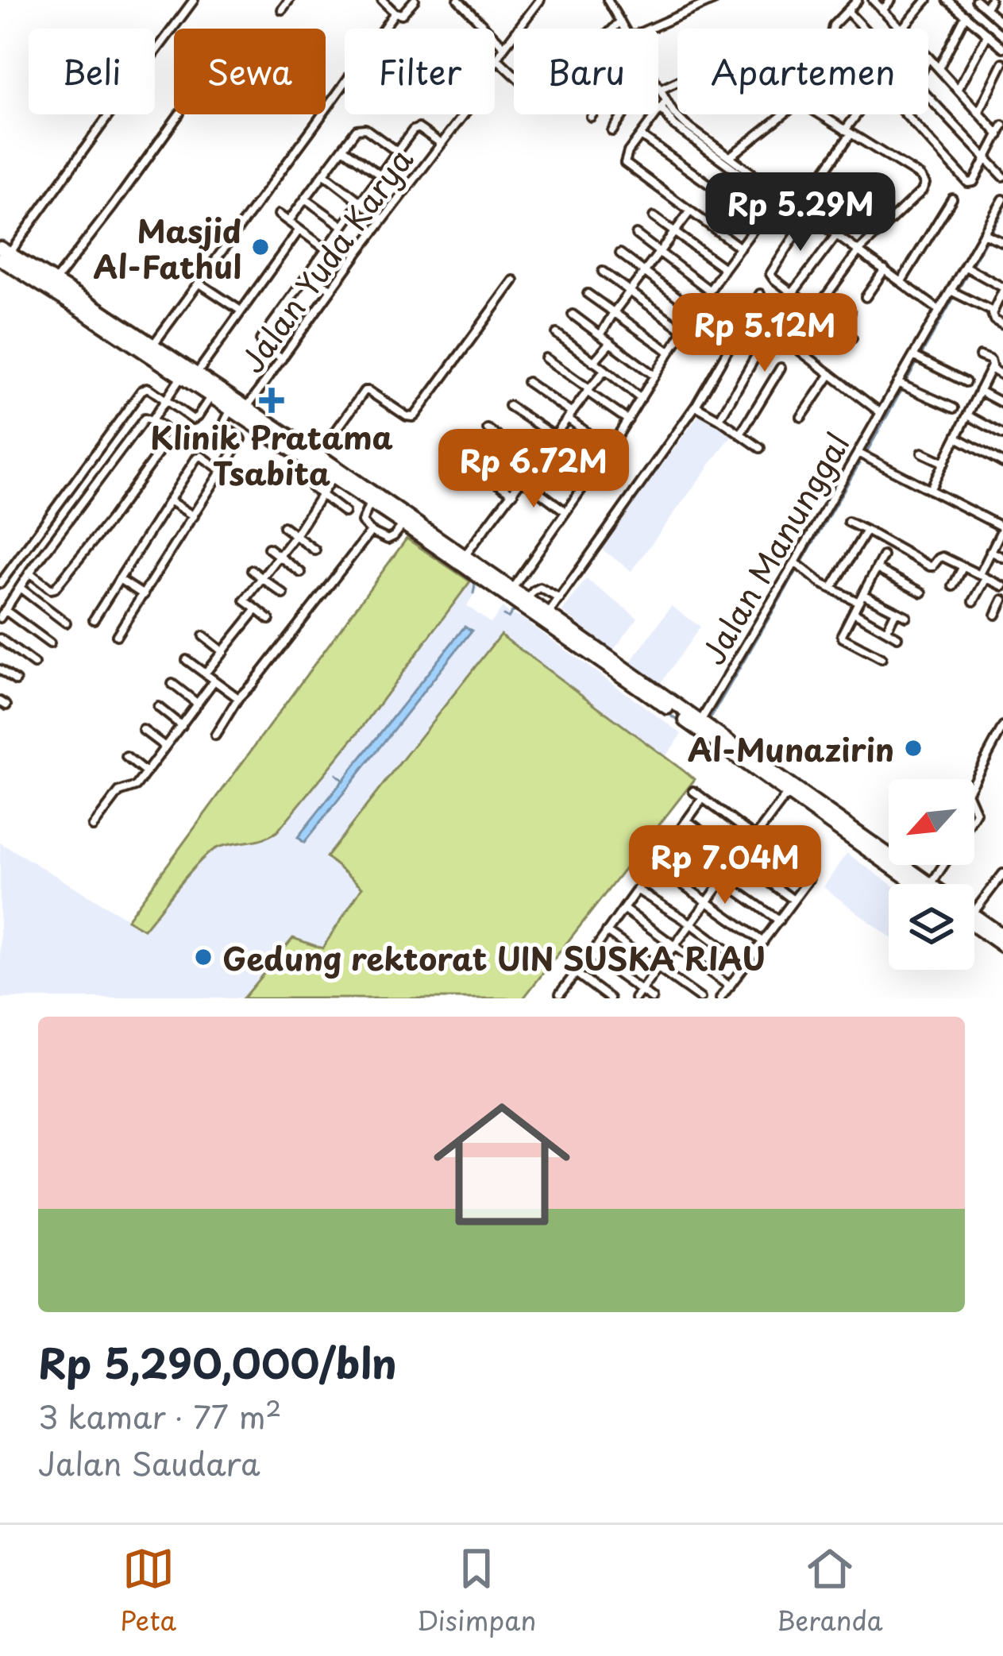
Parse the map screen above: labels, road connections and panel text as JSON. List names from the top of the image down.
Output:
{
  "streets": {
    "street": ["Jalan Yuda Karya", "Jalan Manunggal"]
  },
  "places": {
    "other": ["Masjid Al-Fathul", "Al-Munazirin", "Gedung rektorat UIN SUSKA RIAU"],
    "health": ["Klinik Pratama Tsabita"]
  },
  "north": "bottom left",
  "page": {
    "chip": [
      "Beli",
      "Sewa",
      "Filter",
      "Baru",
      "Apartemen"
    ],
    "price": [
      "Rp 5.29M",
      "Rp 5.12M",
      "Rp 6.72M",
      "Rp 7.04M"
    ],
    "list": [
      {
        "name": "Rp 5,290,000/bln",
        "note": "3 kamar · 77 m² · Jalan Saudara"
      }
    ],
    "tabs": ["Peta", "Disimpan", "Beranda"]
  }
}
